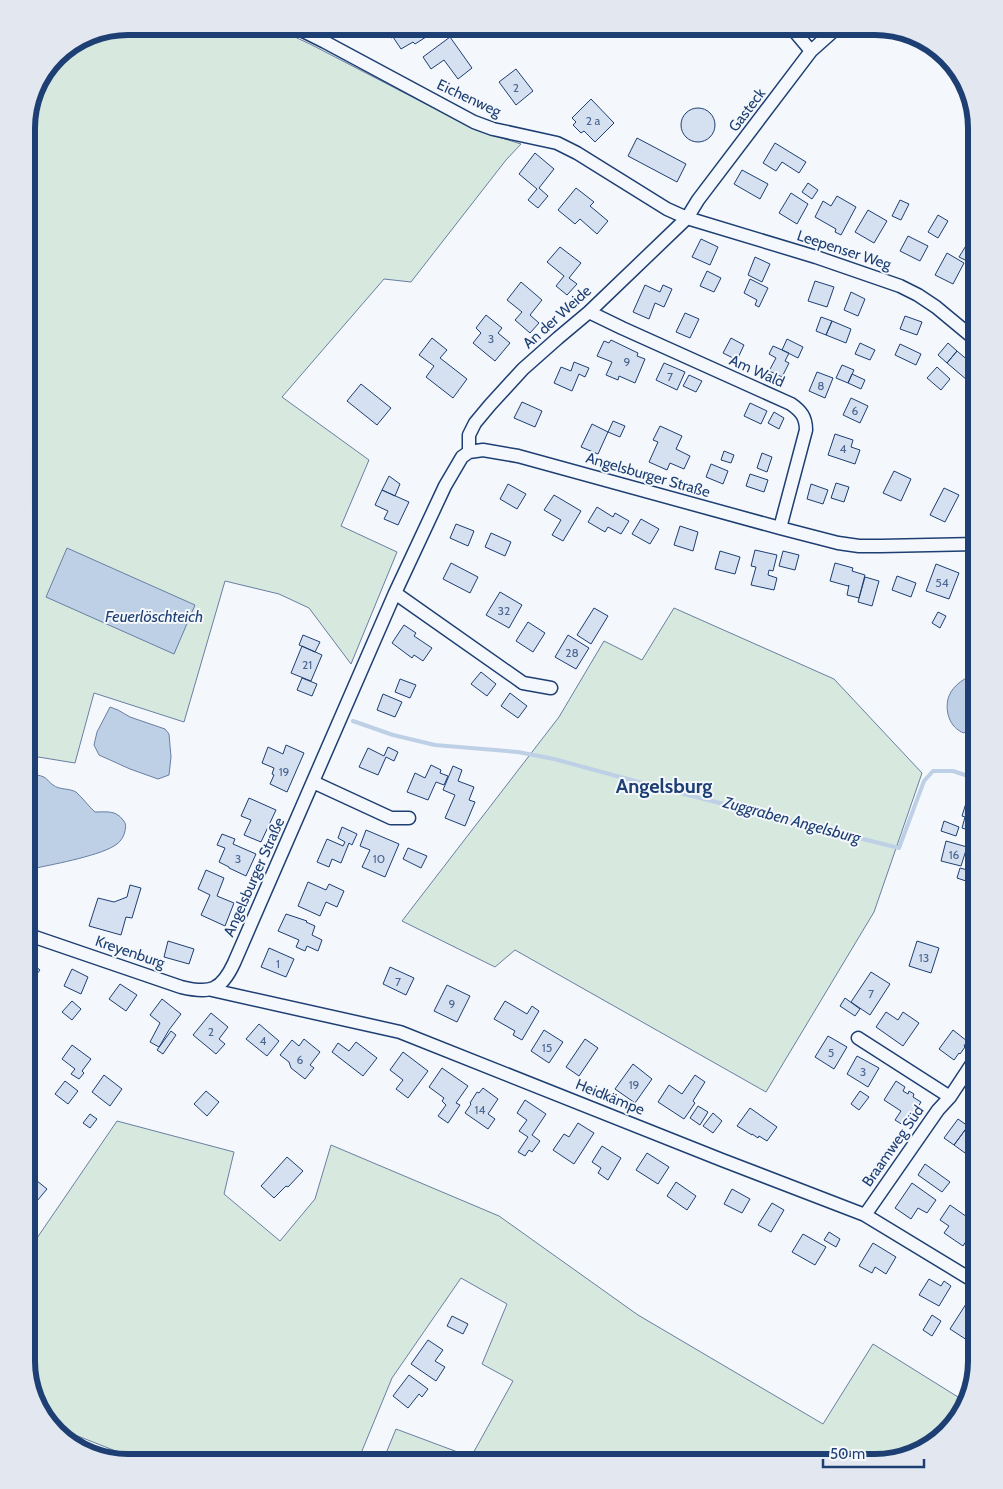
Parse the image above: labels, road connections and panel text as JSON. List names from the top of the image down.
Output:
{
  "streets": {
    "street": [
      "Eichenweg",
      "Gasteck",
      "Leepenser Weg",
      "An der Weide",
      "Am Wald",
      "Angelsburger Straße",
      "Kreyenburg",
      "Heidkämpe",
      "Braamweg Süd"
    ]
  },
  "crossings": [
    ["Eichenweg", "Gasteck"],
    ["Eichenweg", "Leepenser Weg"],
    ["Eichenweg", "An der Weide"],
    ["Gasteck", "Leepenser Weg"],
    ["Gasteck", "An der Weide"],
    ["Leepenser Weg", "An der Weide"],
    ["An der Weide", "Am Wald"],
    ["An der Weide", "Angelsburger Straße"],
    ["Am Wald", "Angelsburger Straße"],
    ["Angelsburger Straße", "Kreyenburg"],
    ["Angelsburger Straße", "Heidkämpe"],
    ["Kreyenburg", "Heidkämpe"],
    ["Heidkämpe", "Braamweg Süd"]
  ],
  "districts": ["Angelsburg"],
  "water": ["Feuerlöschteich", "Zuggraben Angelsburg"],
  "house_numbers": [
    "2",
    "2 a",
    "3",
    "9",
    "7",
    "8",
    "6",
    "4",
    "54",
    "32",
    "28",
    "21",
    "19",
    "16",
    "3",
    "10",
    "13",
    "1",
    "7",
    "7",
    "9",
    "2",
    "4",
    "15",
    "5",
    "6",
    "3",
    "19",
    "14"
  ],
  "scale_bar": "50 m"
}
